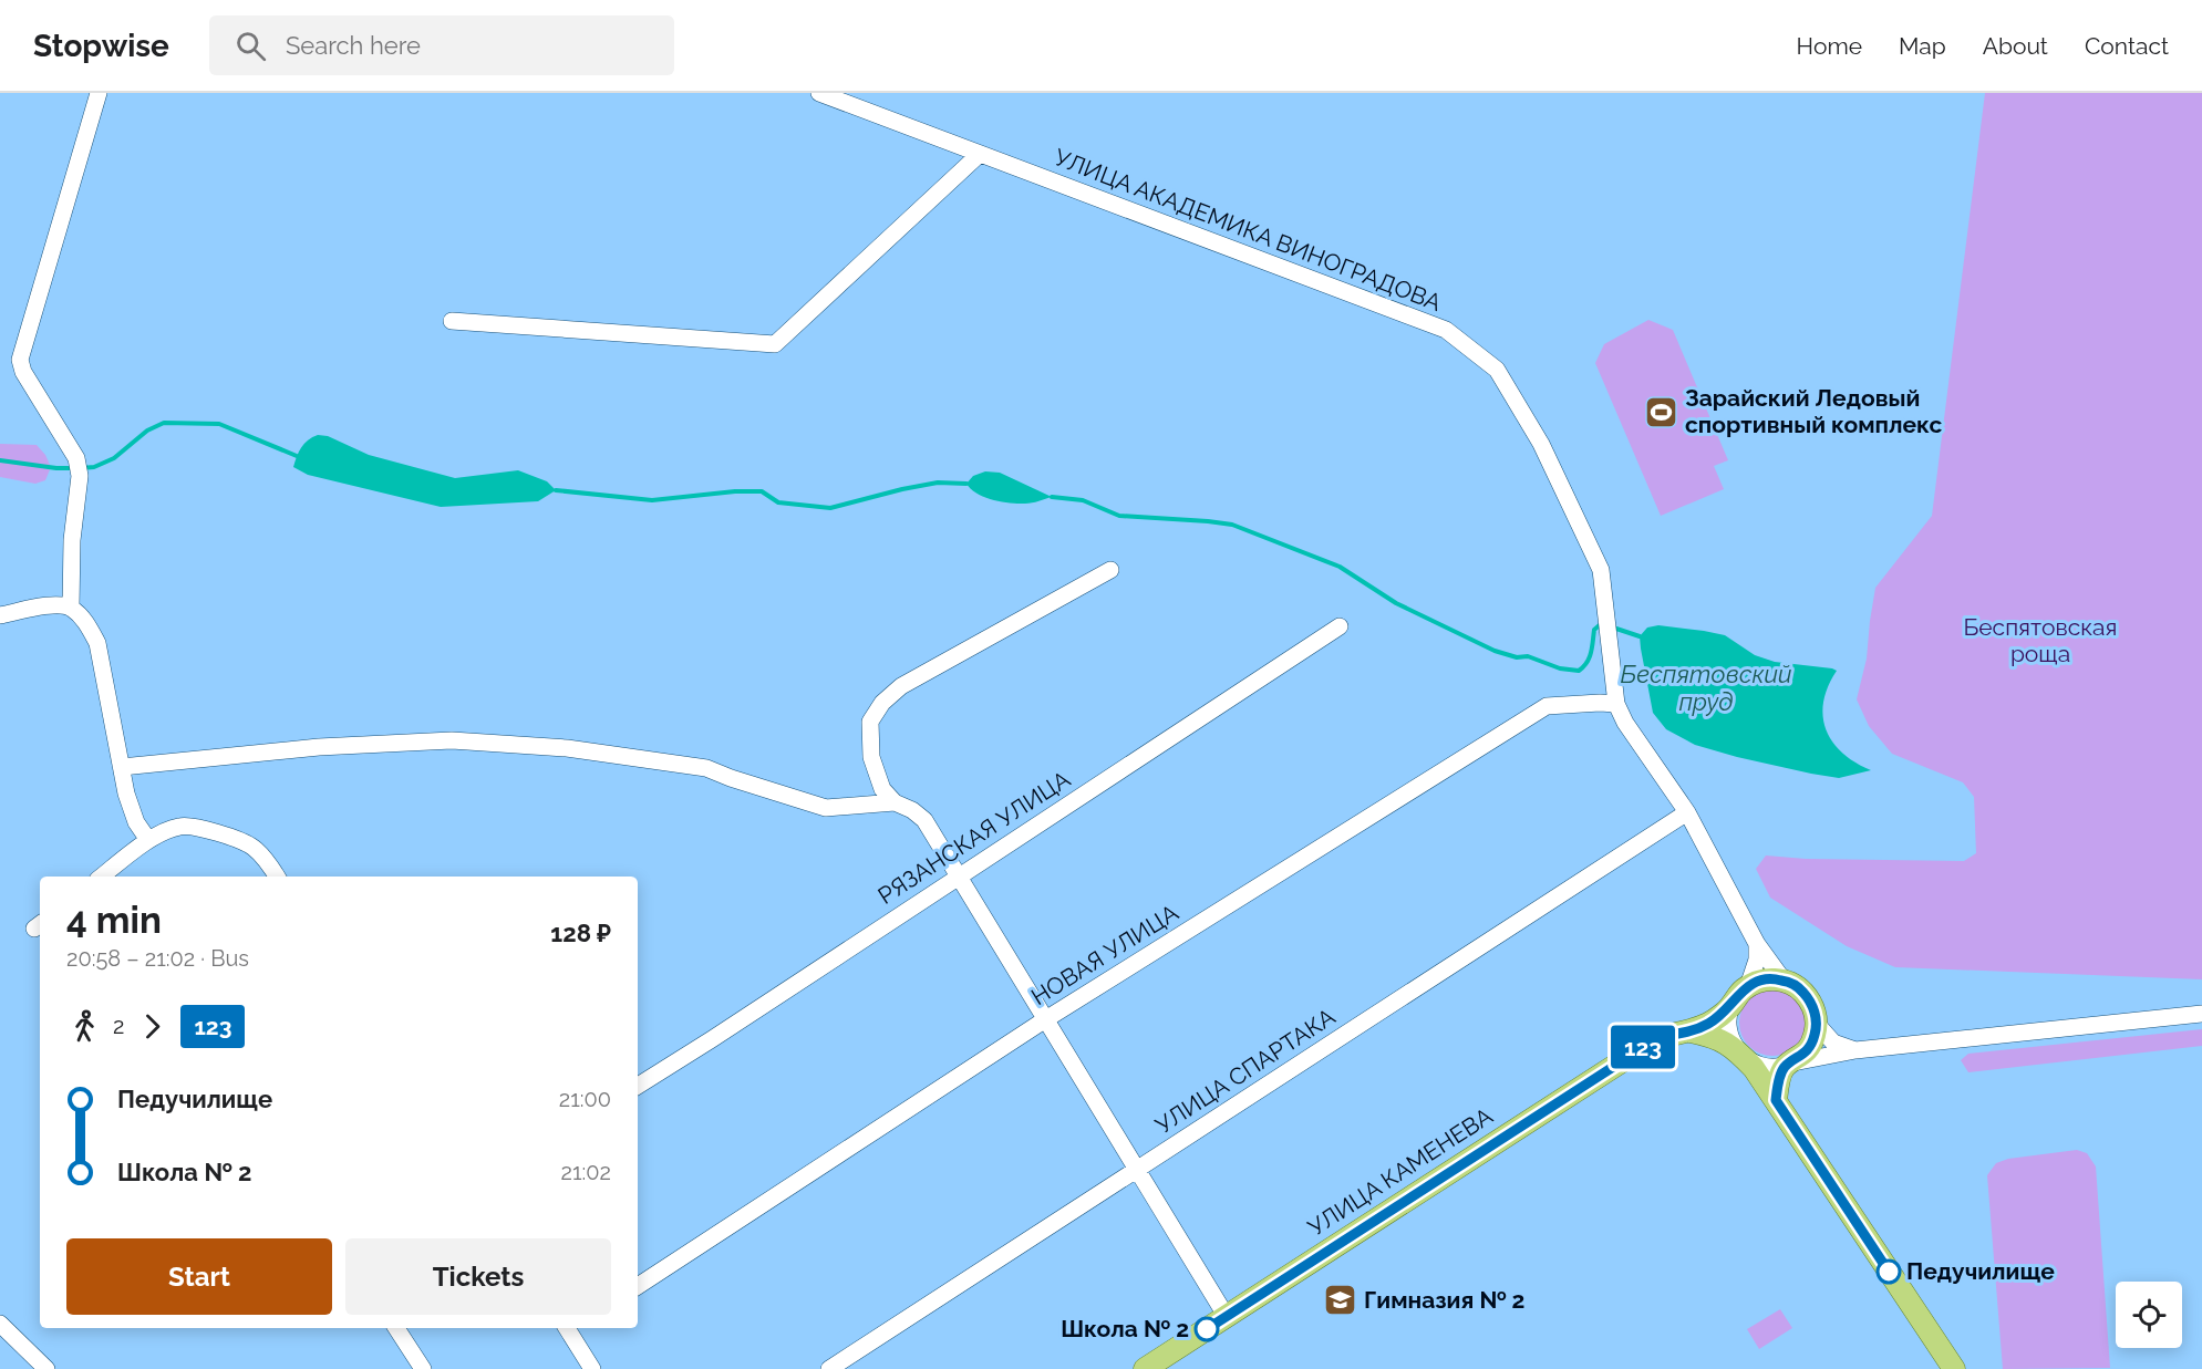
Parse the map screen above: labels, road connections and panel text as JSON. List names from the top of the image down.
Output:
{
  "streets": {
    "main road": ["УЛИЦА КАМЕНЕВА"],
    "street": [
      "УЛИЦА АКАДЕМИКА ВИНОГРАДОВА",
      "РЯЗАНСКАЯ УЛИЦА",
      "НОВАЯ УЛИЦА",
      "УЛИЦА СПАРТАКА"
    ]
  },
  "crossings": [
    ["УЛИЦА АКАДЕМИКА ВИНОГРАДОВА", "НОВАЯ УЛИЦА"]
  ],
  "water": ["Беспятовский пруд"],
  "parks": ["Беспятовская роща"],
  "places": {
    "sports": ["Зарайский Ледовый спортивный комплекс"],
    "other": ["Педучилище", "Школа № 2"],
    "school or university": ["Гимназия № 2"]
  },
  "lines": ["bus line 123"],
  "page": {
    "header": "Stopwise",
    "search": "Search here",
    "nav": [
      "Home",
      "Map",
      "About",
      "Contact"
    ],
    "on_map": "123",
    "heading": ["4 min", "20:58 – 21:02 · Bus", "128 ₽"],
    "legs": ["2", "123"],
    "list": [
      {
        "name": "Педучилище",
        "value": "21:00"
      },
      {
        "name": "Школа № 2",
        "value": "21:02"
      }
    ],
    "buttons": ["Start", "Tickets"]
  }
}
